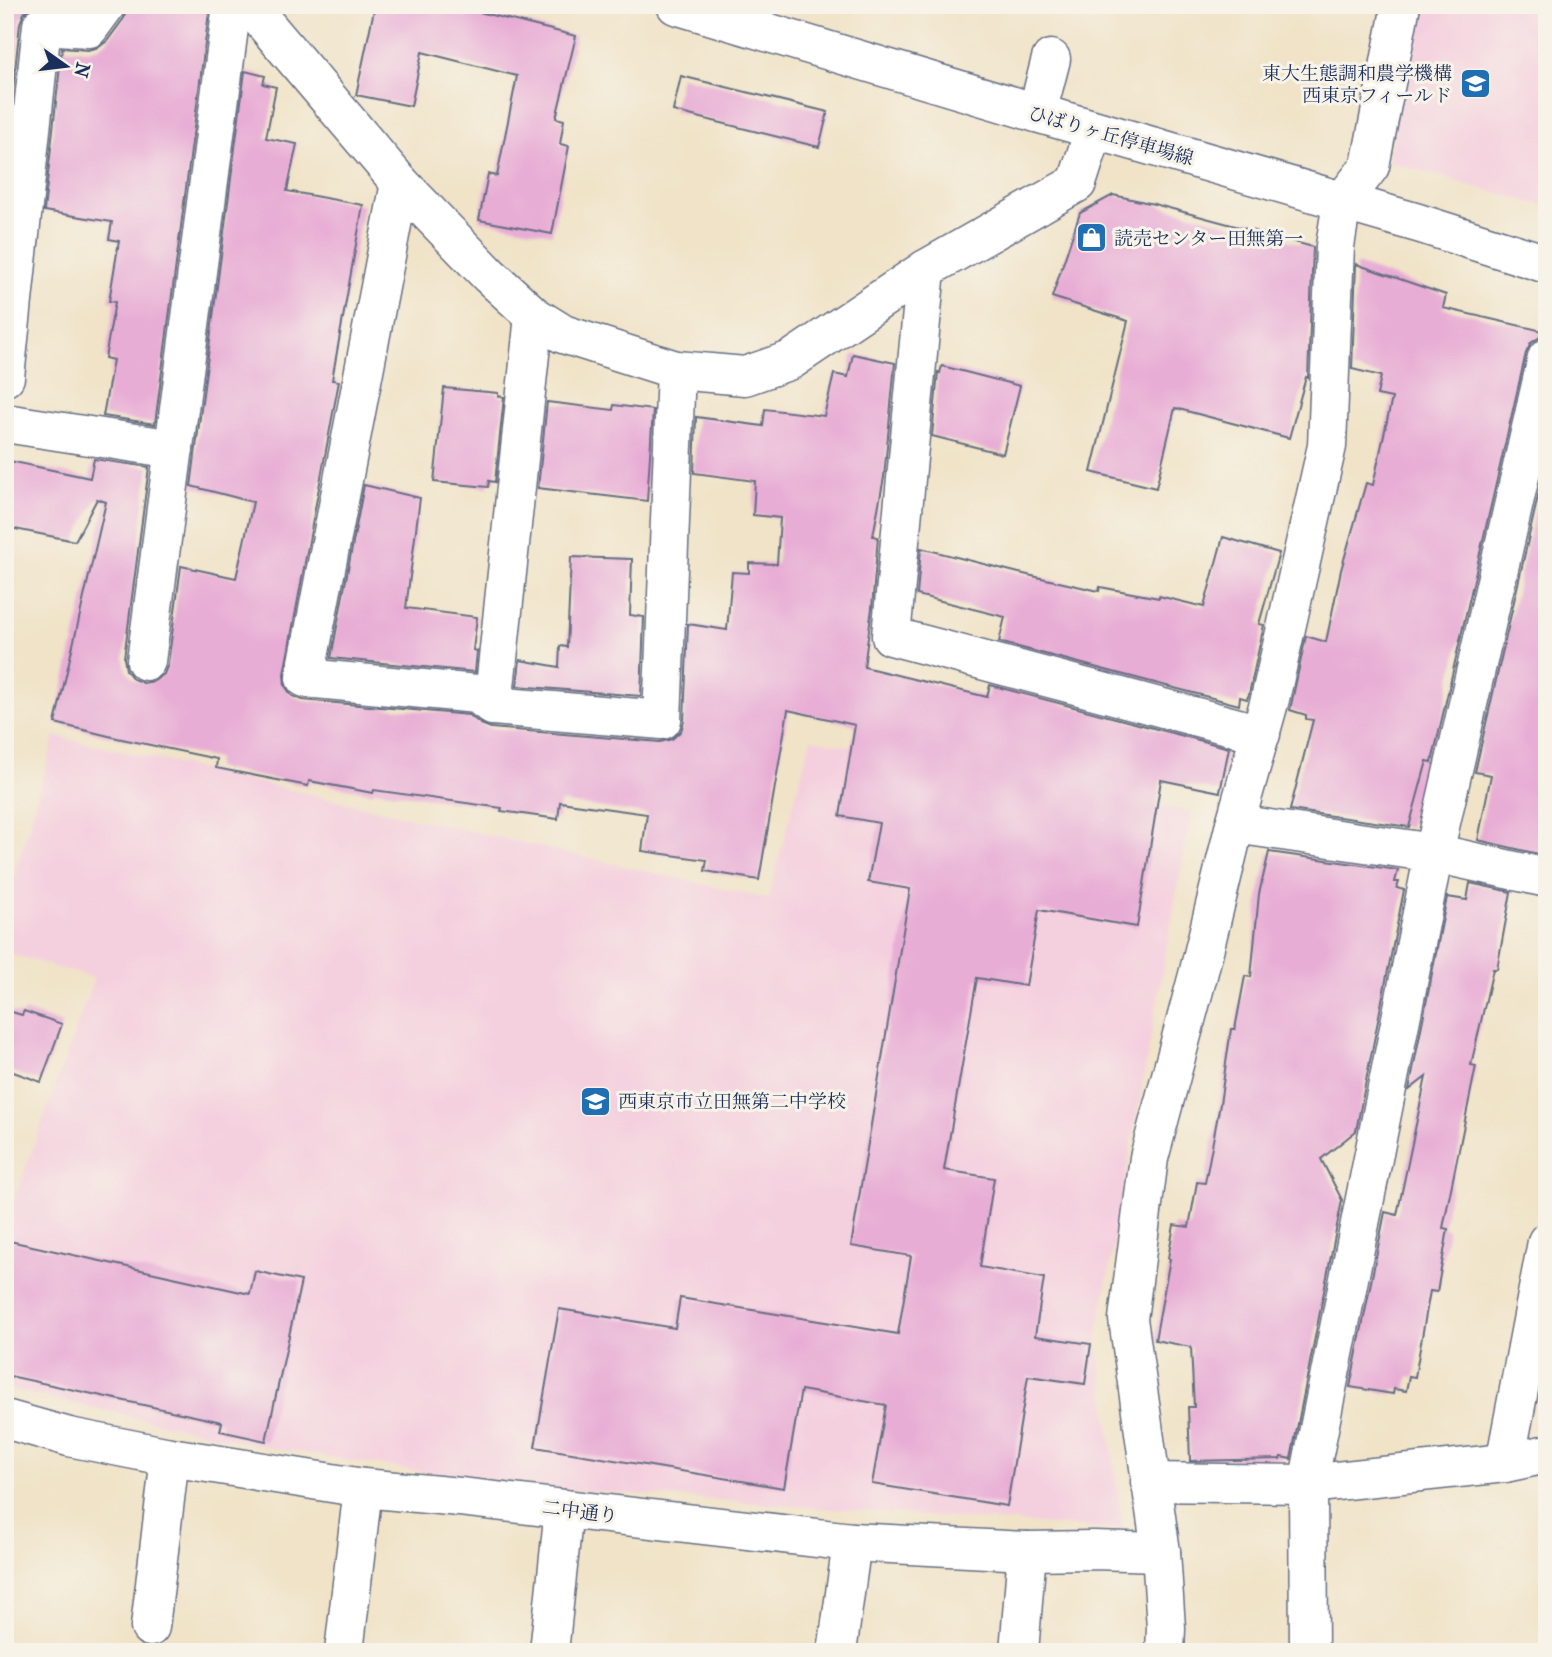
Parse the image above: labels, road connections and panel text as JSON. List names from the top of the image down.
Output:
{
  "streets": {
    "street": ["ひばりヶ丘停車場線", "二中通り"]
  },
  "places": {
    "school or university": ["東大生態調和農学機構 西東京フィールド", "西東京市立田無第二中学校"],
    "shop": ["読売センター田無第一"]
  },
  "north": "right"
}
